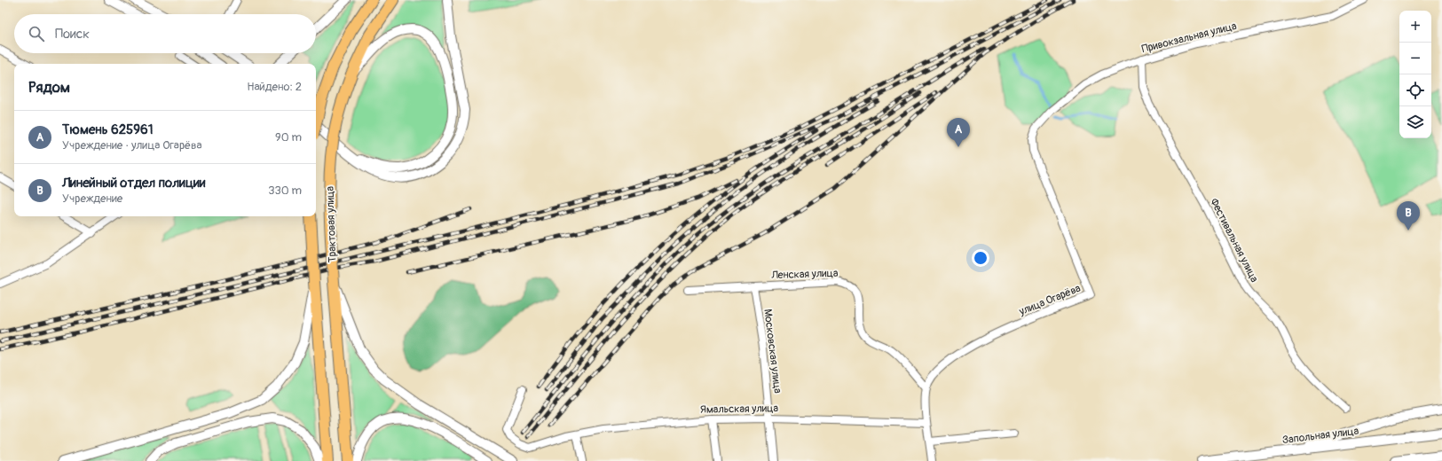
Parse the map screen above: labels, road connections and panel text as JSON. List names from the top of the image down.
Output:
{
  "streets": {
    "main road": ["Трактовая улица"],
    "street": [
      "Привокзальная улица",
      "Фестивальная улица",
      "Ленская улица",
      "улица Огарёва",
      "Московская улица",
      "Ямальская улица",
      "Запольная улица"
    ]
  },
  "crossings": [
    ["Привокзальная улица", "Фестивальная улица"],
    ["Привокзальная улица", "улица Огарёва"],
    ["Ленская улица", "улица Огарёва"],
    ["Ленская улица", "Московская улица"],
    ["Московская улица", "Ямальская улица"]
  ],
  "page": {
    "map_buttons": ["+", "−"],
    "search": "Поиск",
    "heading": ["Рядом", "Найдено: 2"],
    "list": [
      {
        "mark": "A",
        "name": "Тюмень 625961",
        "note": "Учреждение · улица Огарёва",
        "value": "90 m"
      },
      {
        "mark": "B",
        "name": "Линейный отдел полиции",
        "note": "Учреждение",
        "value": "330 m"
      }
    ],
    "pins": ["A", "B"]
  }
}
